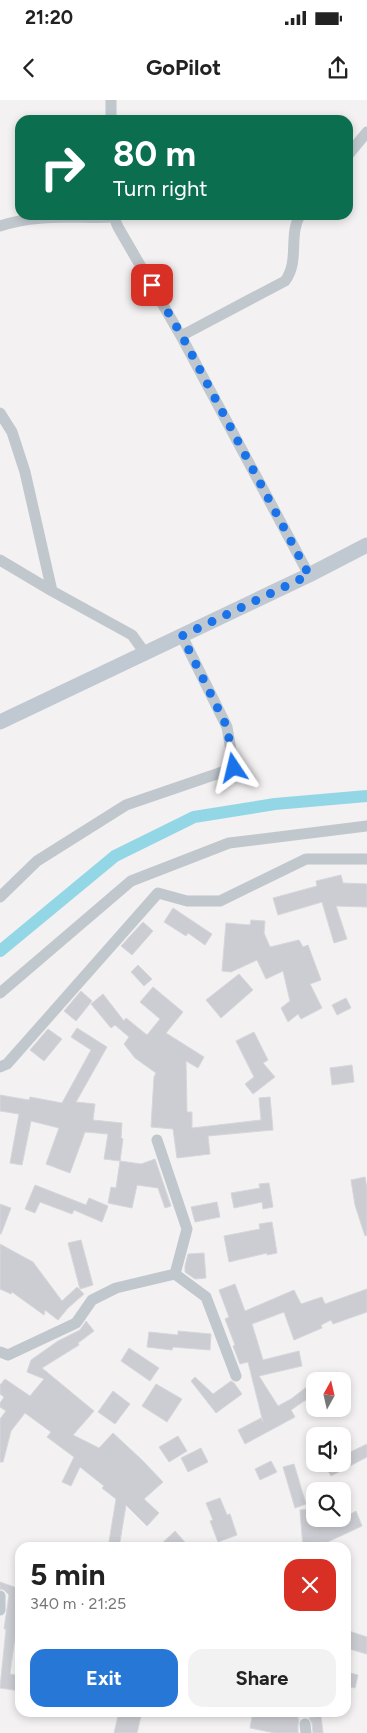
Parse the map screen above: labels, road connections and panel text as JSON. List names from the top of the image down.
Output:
{
  "north": "top",
  "page": {
    "status": "21:20",
    "header": "GoPilot",
    "turn": ["80 m", "Turn right"],
    "heading": ["5 min", "340 m · 21:25"],
    "buttons": ["Exit", "Share"]
  }
}
